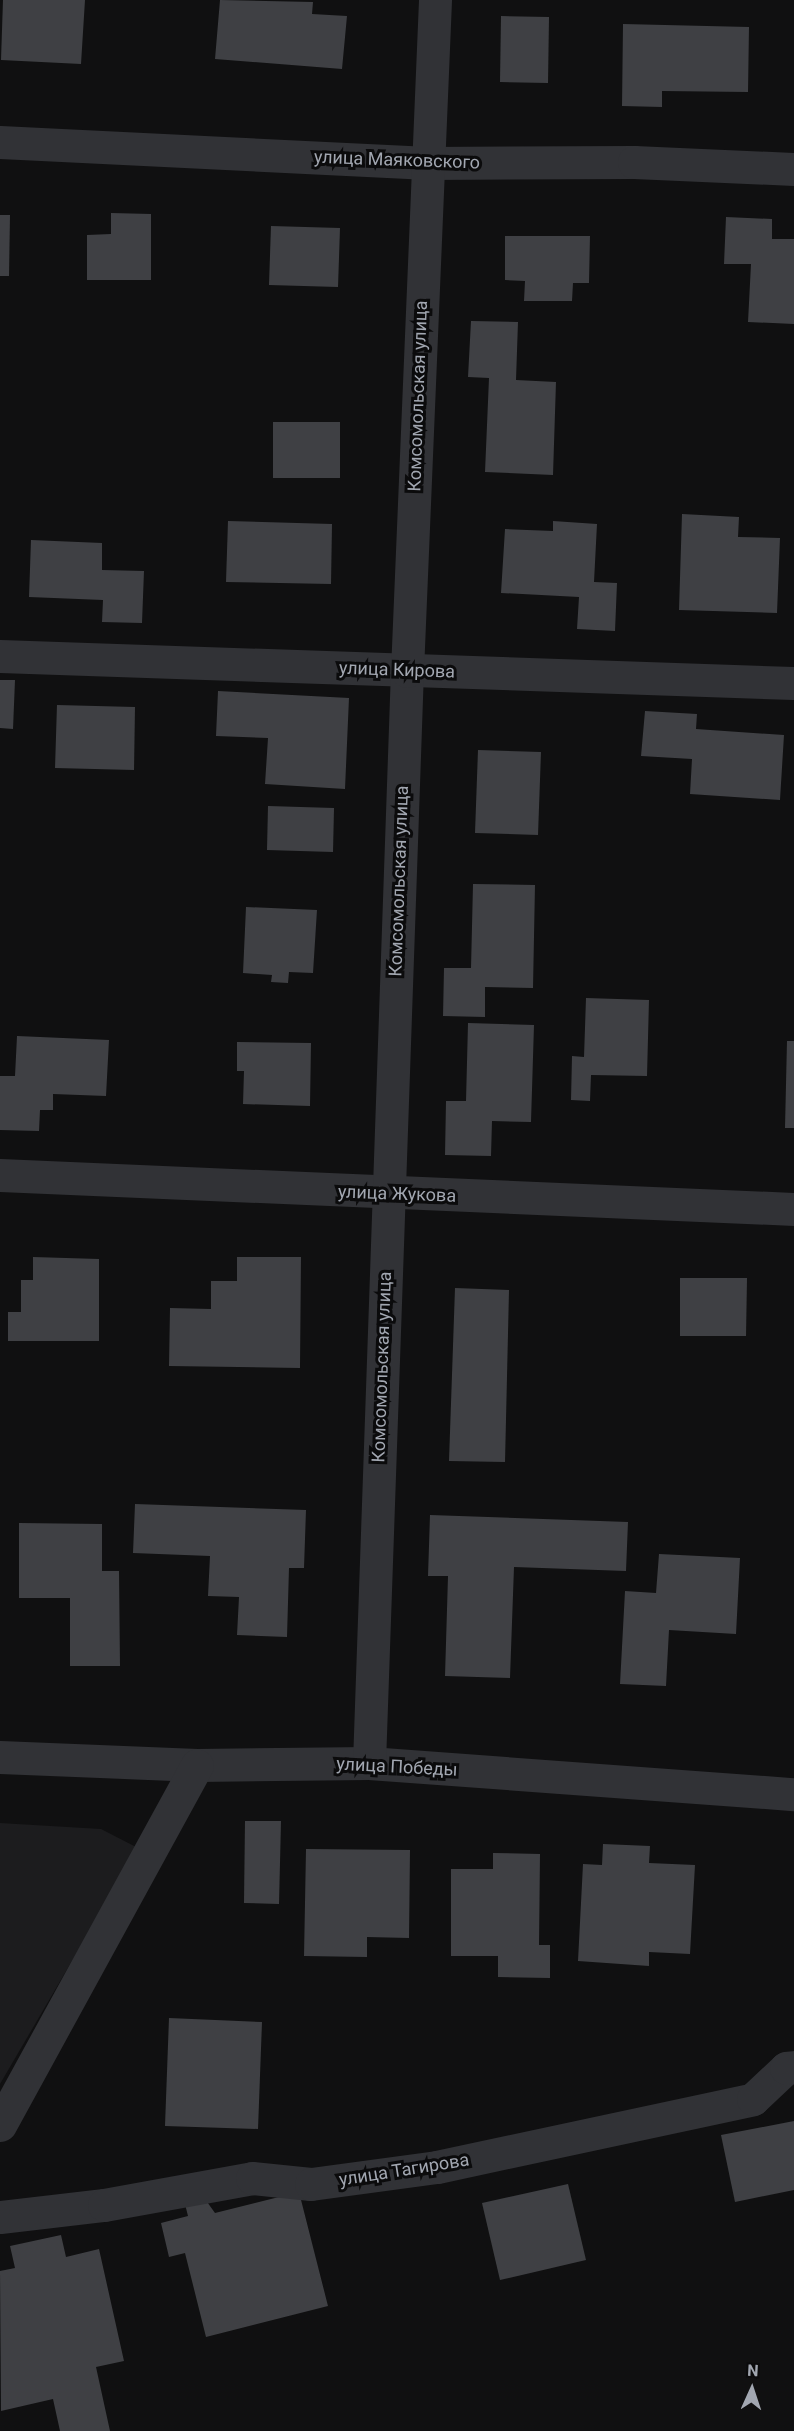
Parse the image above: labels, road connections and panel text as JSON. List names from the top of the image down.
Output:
{
  "streets": {
    "street": [
      "улица Маяковского",
      "Комсомольская улица",
      "улица Кирова",
      "улица Жукова",
      "улица Победы",
      "улица Тагирова"
    ]
  },
  "crossings": [
    ["улица Маяковского", "Комсомольская улица"],
    ["Комсомольская улица", "улица Кирова"],
    ["Комсомольская улица", "улица Жукова"],
    ["Комсомольская улица", "улица Победы"]
  ],
  "north": "top"
}
